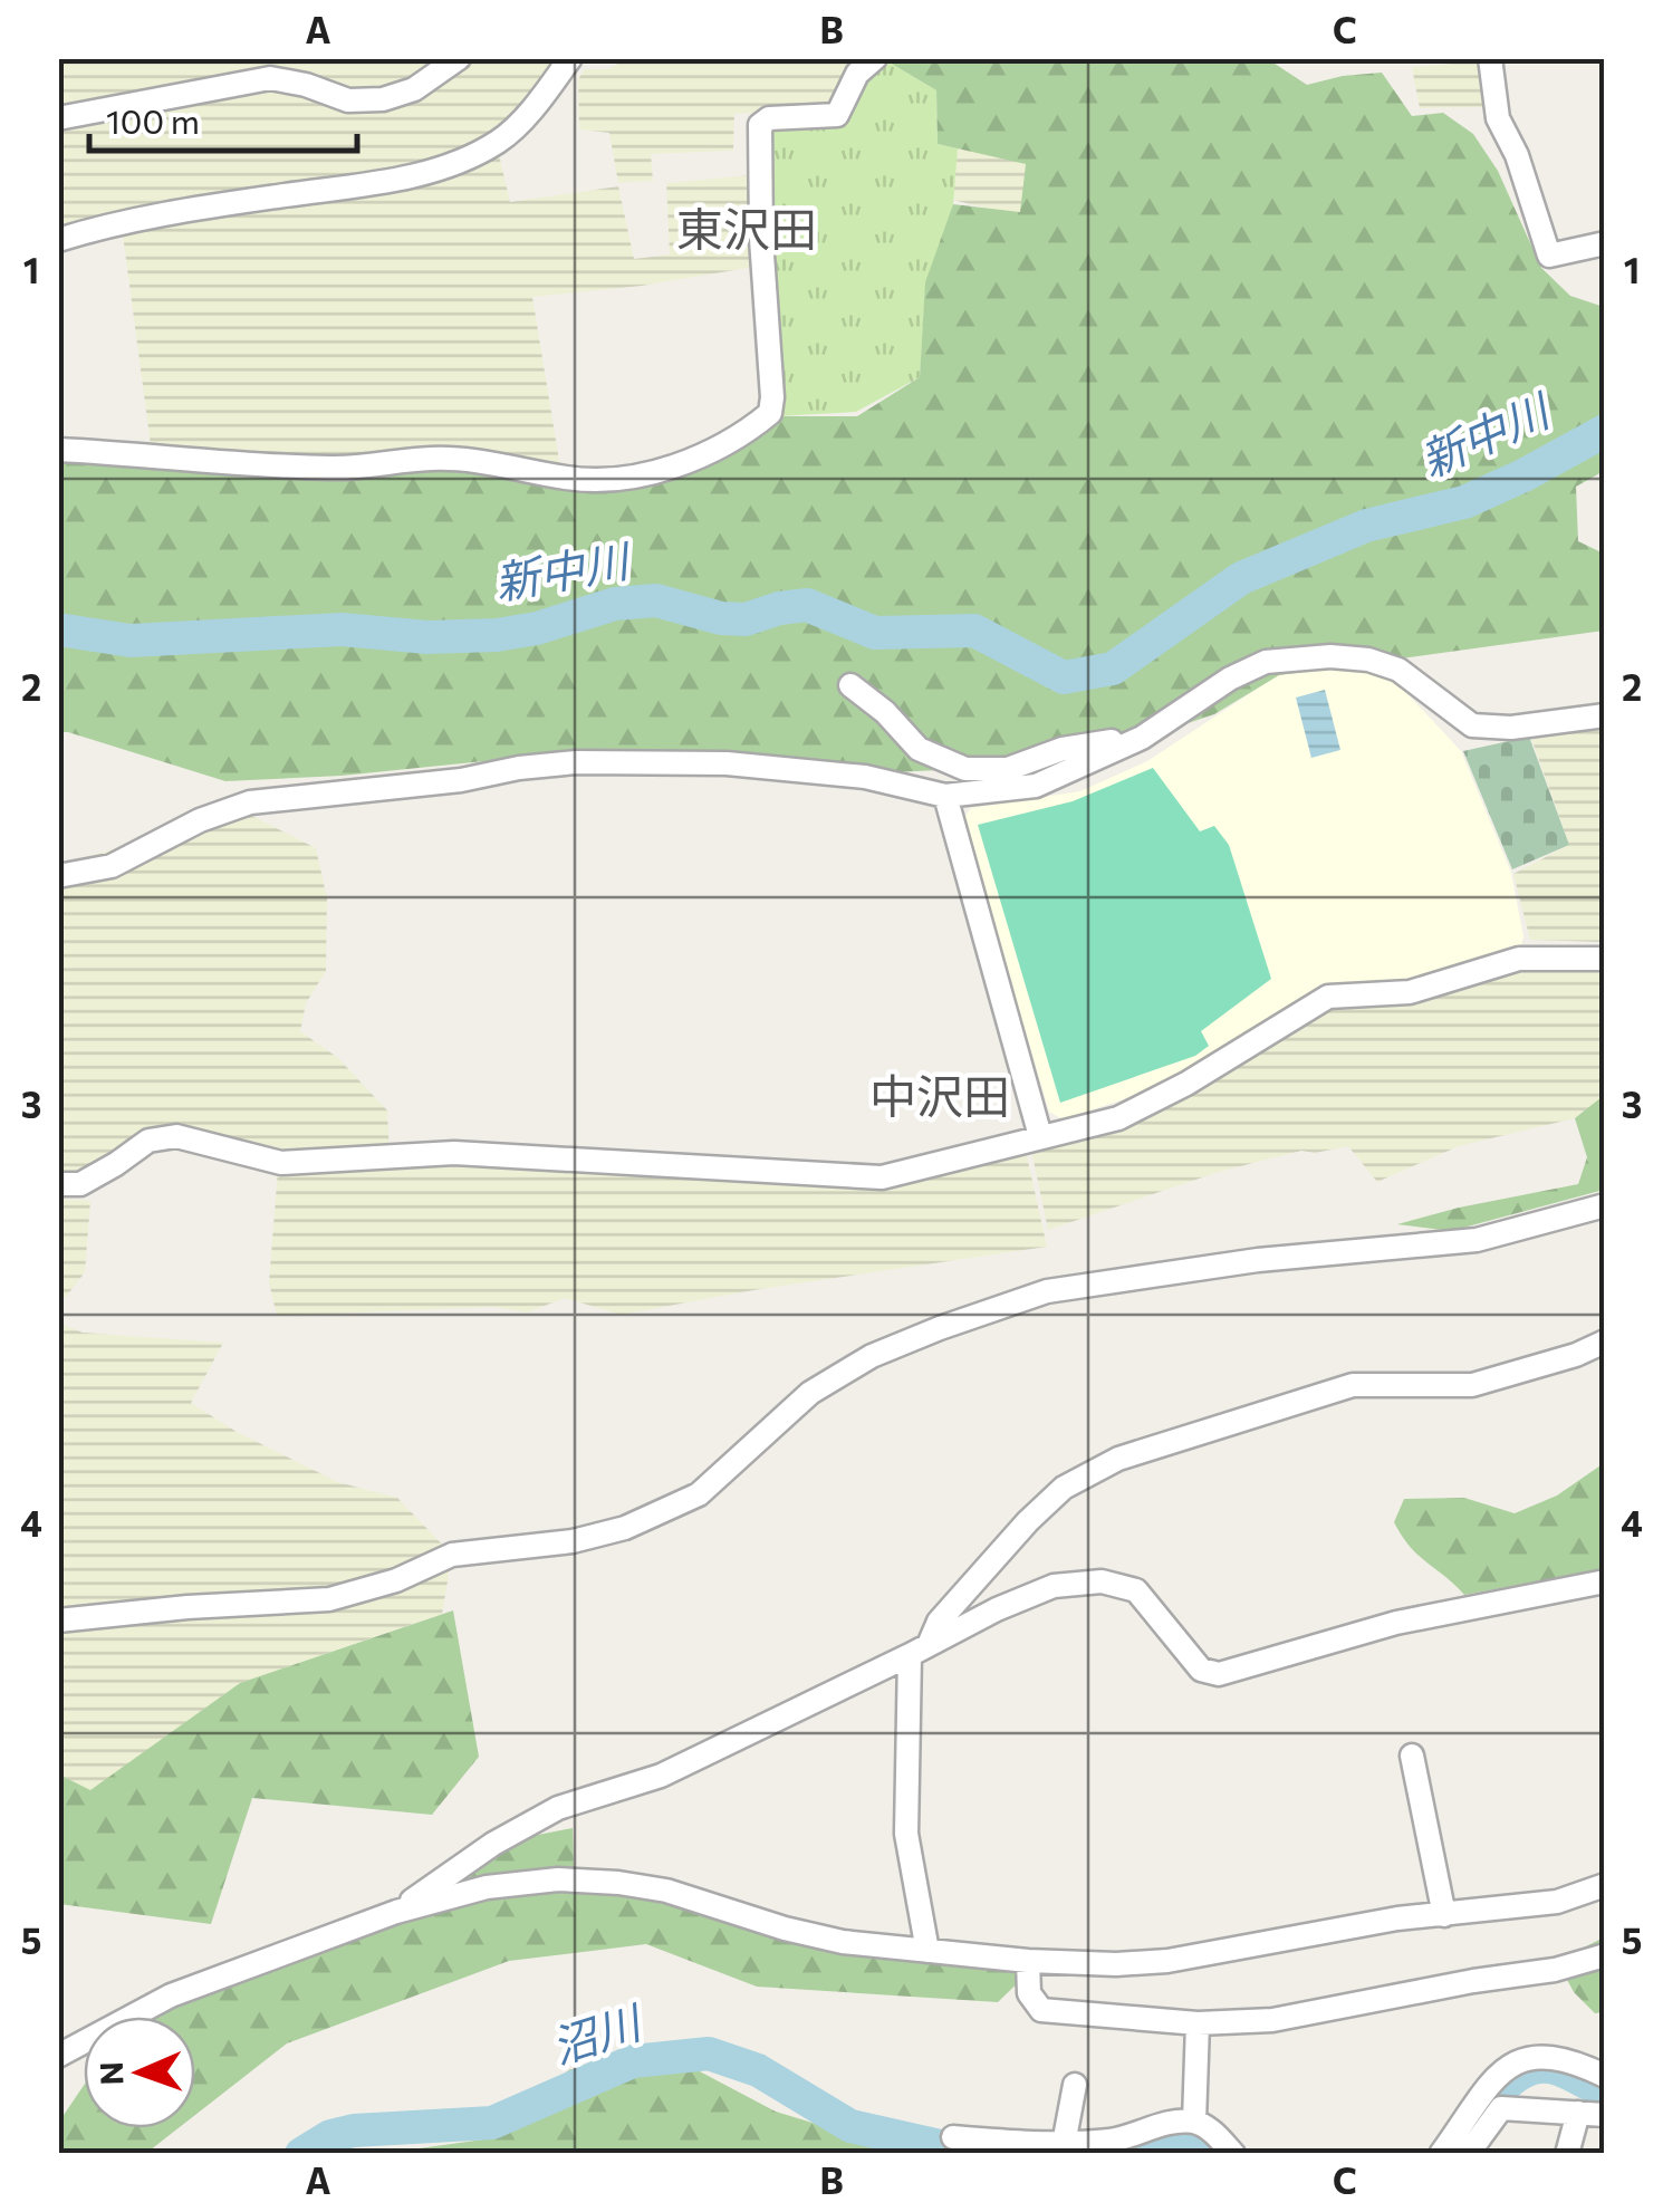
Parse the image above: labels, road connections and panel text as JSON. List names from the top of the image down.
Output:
{
  "districts": ["東沢田", "中沢田"],
  "water": ["新中川", "沼川"],
  "scale_bar": "100 m",
  "north": "left",
  "grid": {
    "columns": ["A", "B", "C"],
    "rows": [
      "1",
      "2",
      "3",
      "4",
      "5"
    ]
  }
}
